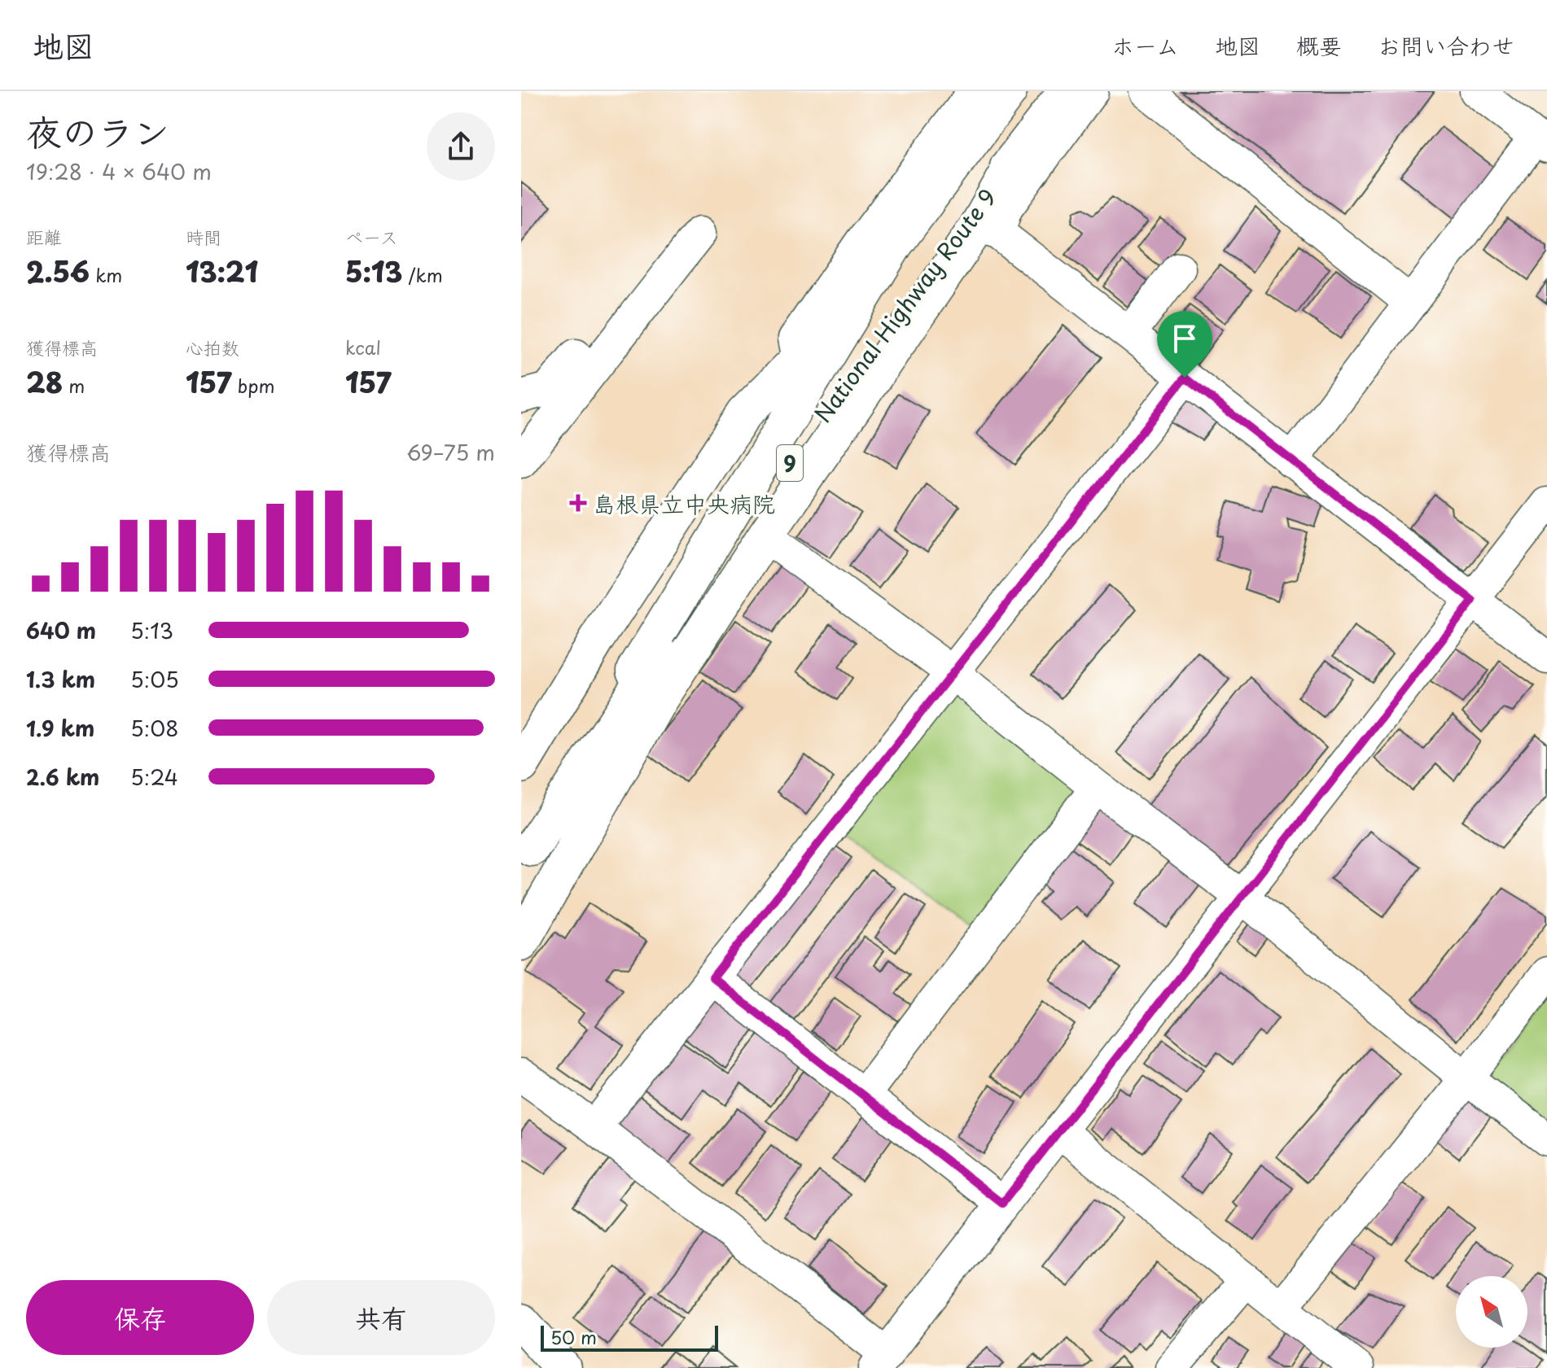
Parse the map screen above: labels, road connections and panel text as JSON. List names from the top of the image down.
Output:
{
  "streets": {
    "main road": ["National Highway Route 9", "9"]
  },
  "crossings": [
    ["National Highway Route 9", "9"]
  ],
  "places": {
    "health": ["島根県立中央病院"]
  },
  "scale_bar": "50 m",
  "north": "top left",
  "page": {
    "header": "地図",
    "nav": [
      "ホーム",
      "地図",
      "概要",
      "お問い合わせ"
    ],
    "heading": ["夜のラン", "19:28 · 4 × 640 m"],
    "stats": [
      ["距離", "2.56 km"],
      ["時間", "13:21"],
      ["ペース", "5:13 /km"],
      ["獲得標高", "28 m"],
      ["心拍数", "157 bpm"],
      ["kcal", "157"]
    ],
    "chart": ["獲得標高", "69–75 m"],
    "list": [
      {
        "name": "640 m",
        "note": "5:13"
      },
      {
        "name": "1.3 km",
        "note": "5:05"
      },
      {
        "name": "1.9 km",
        "note": "5:08"
      },
      {
        "name": "2.6 km",
        "note": "5:24"
      }
    ],
    "buttons": ["保存", "共有"],
    "scale": "50 m"
  }
}
